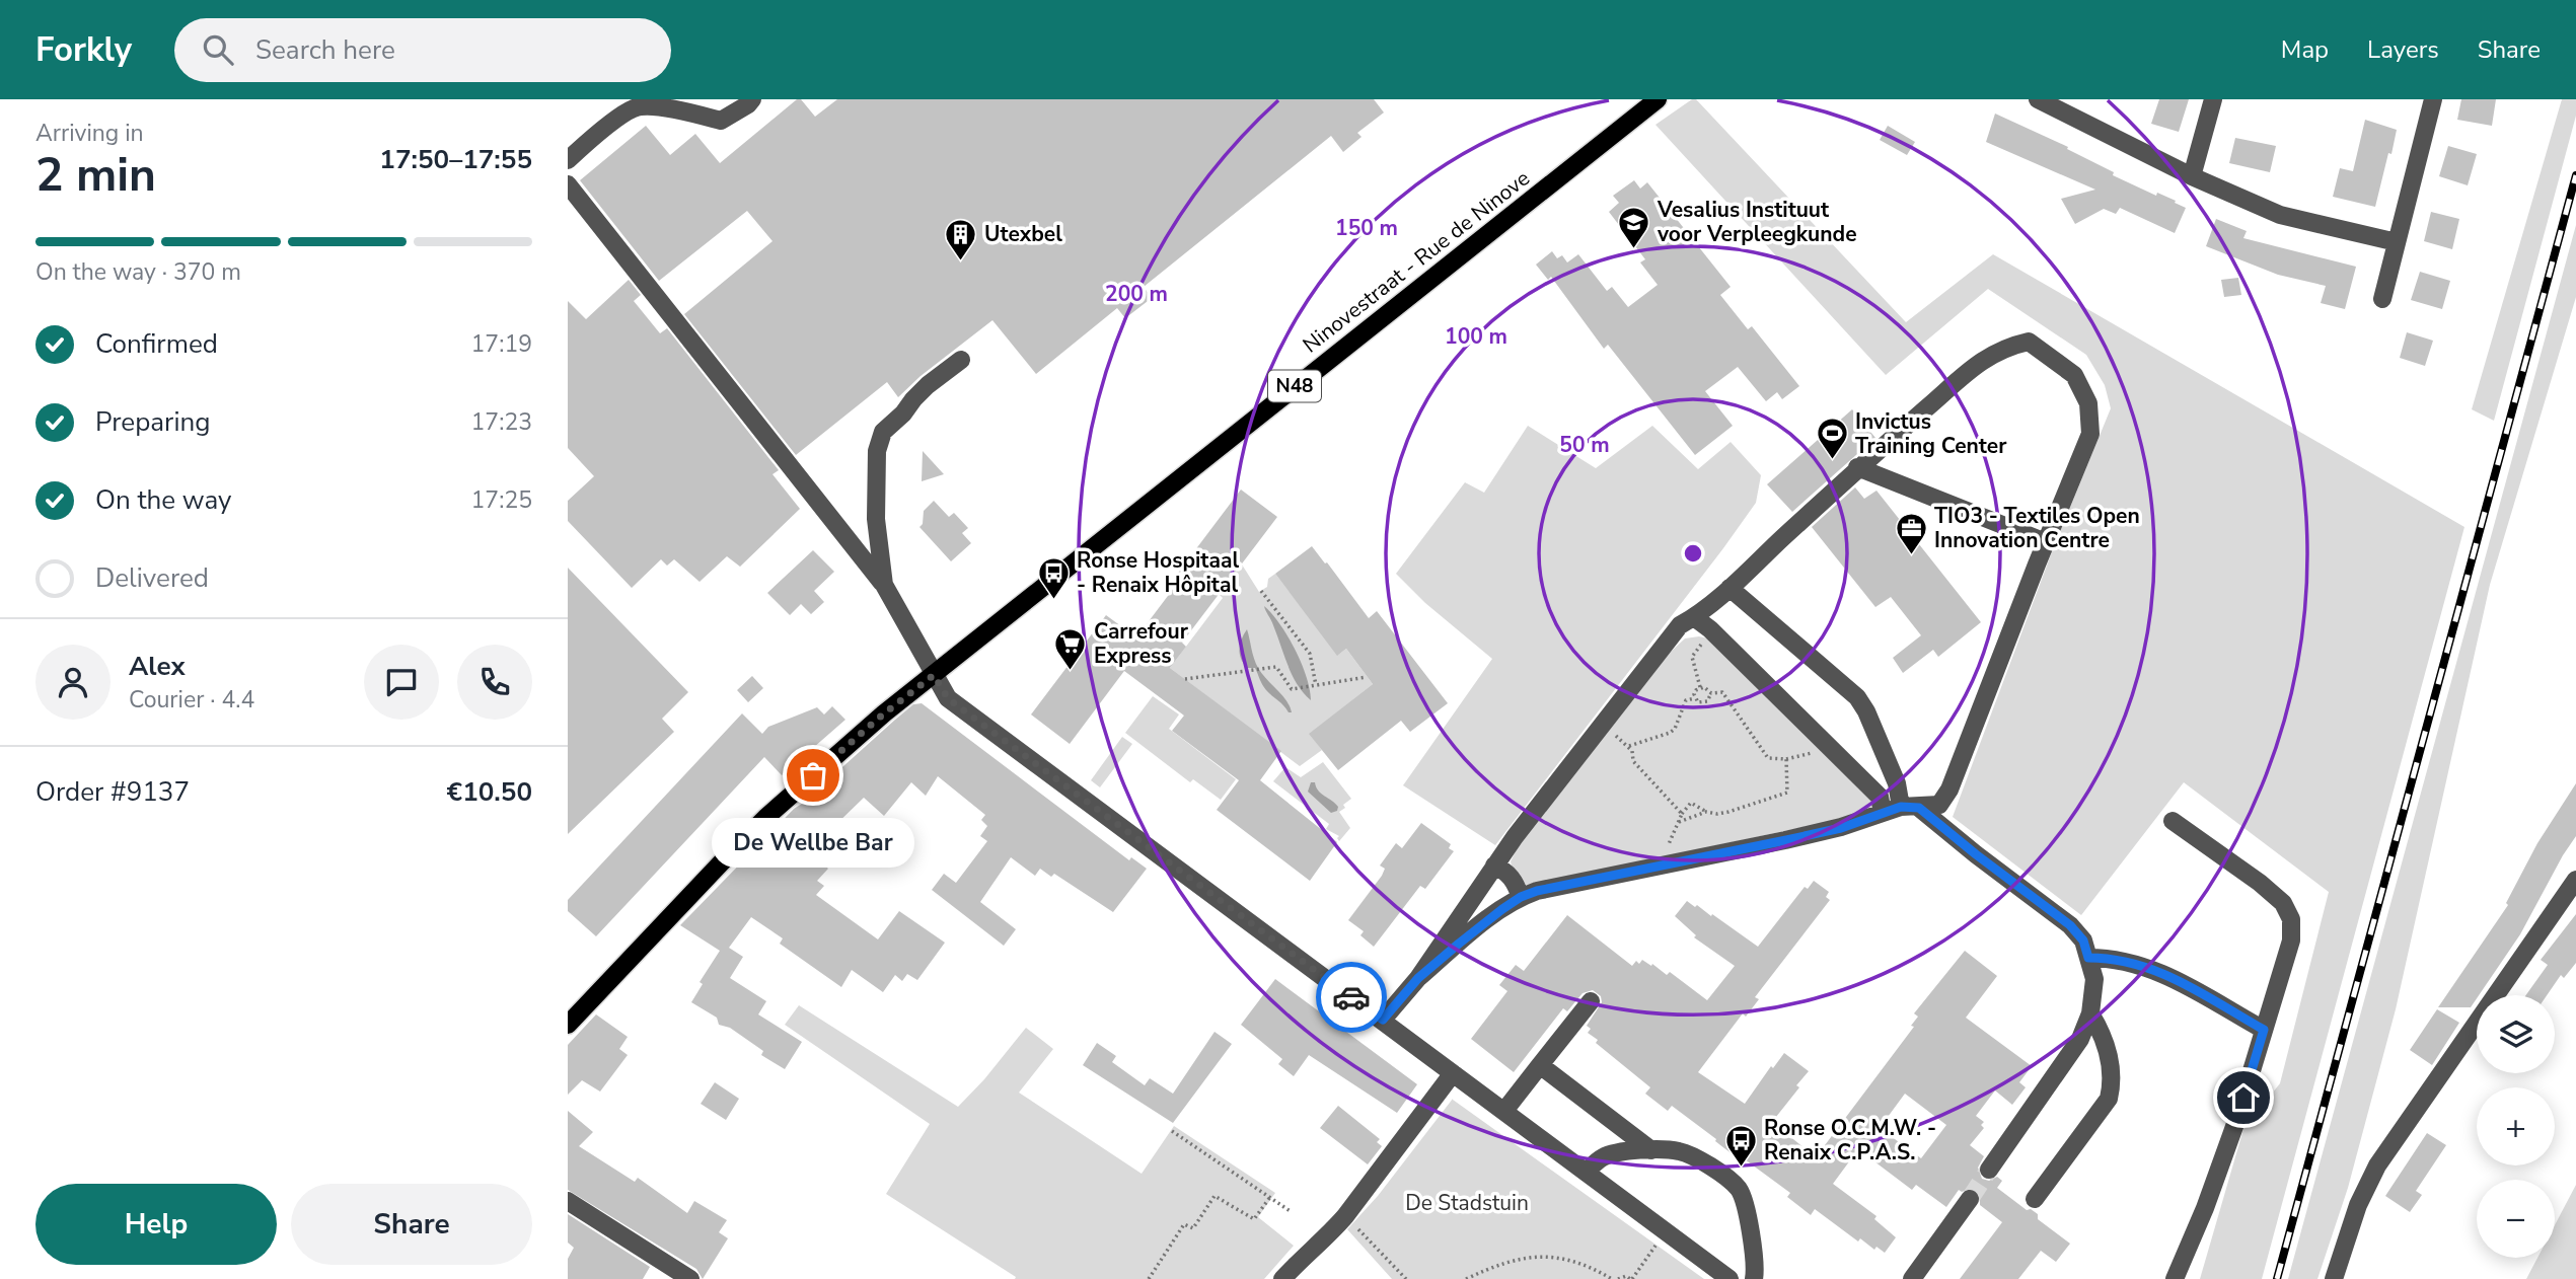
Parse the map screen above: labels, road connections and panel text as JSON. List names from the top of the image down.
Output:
{
  "streets": {
    "main road": ["Ninovestraat - Rue de Ninove", "N48"]
  },
  "parks": ["De Stadstuin"],
  "places": {
    "school or university": ["Vesalius Instituut voor Verpleegkunde"],
    "building": ["Utexbel"],
    "sports": ["Invictus Training Center"],
    "office": ["TIO3 - Textiles Open Innovation Centre"],
    "bus stop": ["Ronse Hospitaal - Renaix Hôpital", "Ronse O.C.M.W. - Renaix C.P.A.S."],
    "supermarket": ["Carrefour Express"],
    "other": ["De Wellbe Bar"]
  },
  "page": {
    "header": "Forkly",
    "search": "Search here",
    "nav": ["Map", "Layers", "Share"],
    "heading": ["2 min", "Arriving in", "17:50–17:55"],
    "panel": [
      "Alex",
      "Courier · 4.4",
      "Order #9137",
      "€10.50"
    ],
    "bar": "On the way · 370 m",
    "list": [
      ["Confirmed", "17:19"],
      ["Preparing", "17:23"],
      ["On the way", "17:25"],
      "Delivered"
    ],
    "bubble": "De Wellbe Bar",
    "map_buttons": ["+", "−"],
    "buttons": ["Help", "Share"]
  },
  "rings": [
    "150 m",
    "200 m",
    "100 m",
    "50 m"
  ]
}
